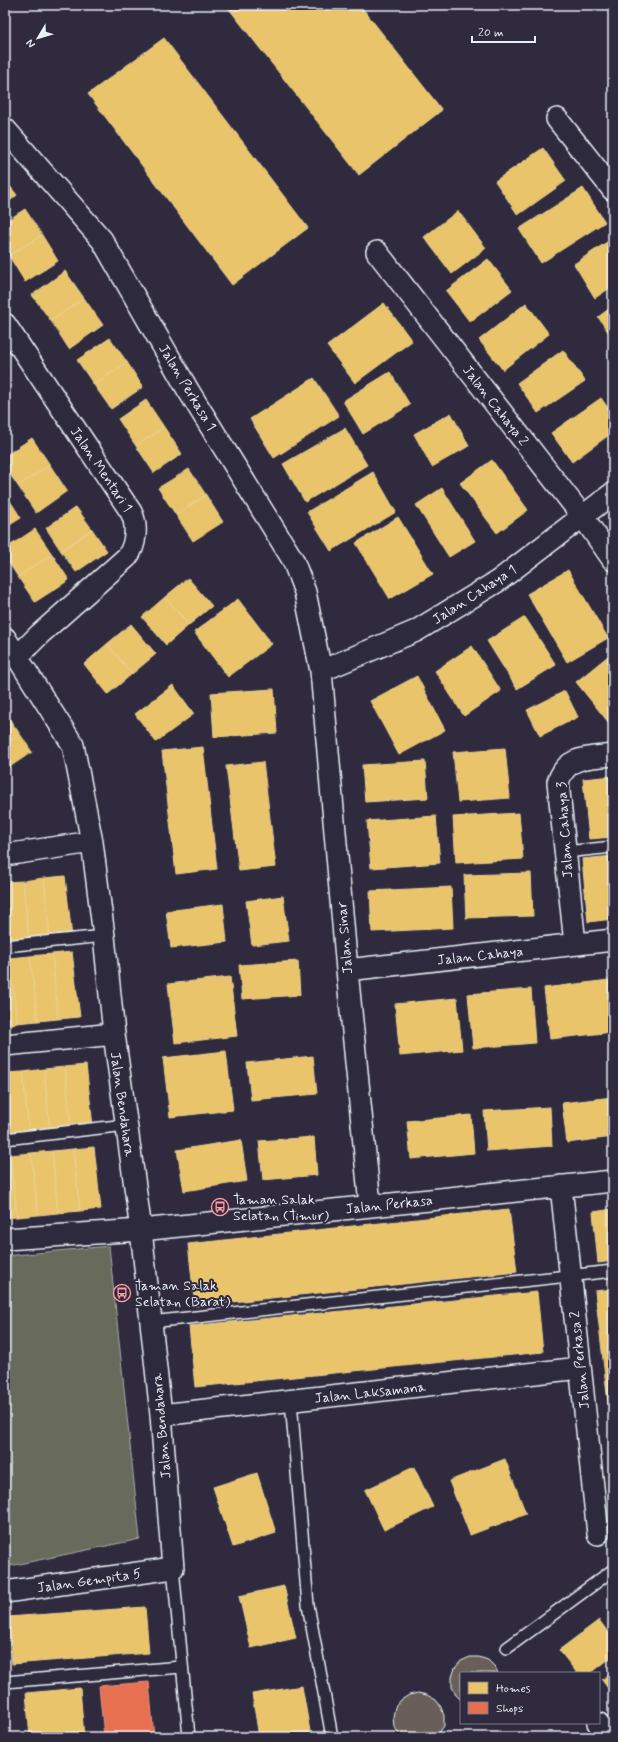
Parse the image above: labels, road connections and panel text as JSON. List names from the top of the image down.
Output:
{
  "streets": {
    "street": [
      "Jalan Perkasa 1",
      "Jalan Cahaya 2",
      "Jalan Mentari 1",
      "Jalan Cahaya 1",
      "Jalan Cahaya 3",
      "Jalan Sinar",
      "Jalan Cahaya",
      "Jalan Bendahara",
      "Jalan Perkasa",
      "Jalan Perkasa 2",
      "Jalan Laksamana",
      "Jalan Gempita 5"
    ]
  },
  "crossings": [
    ["Jalan Perkasa 1", "Jalan Cahaya 1"],
    ["Jalan Perkasa 1", "Jalan Sinar"],
    ["Jalan Cahaya 2", "Jalan Cahaya 1"],
    ["Jalan Mentari 1", "Jalan Bendahara"],
    ["Jalan Cahaya 1", "Jalan Sinar"],
    ["Jalan Cahaya 3", "Jalan Cahaya"],
    ["Jalan Sinar", "Jalan Cahaya"],
    ["Jalan Sinar", "Jalan Perkasa"],
    ["Jalan Bendahara", "Jalan Perkasa"],
    ["Jalan Bendahara", "Jalan Laksamana"],
    ["Jalan Bendahara", "Jalan Gempita 5"],
    ["Jalan Perkasa", "Jalan Perkasa 2"],
    ["Jalan Perkasa 2", "Jalan Laksamana"]
  ],
  "places": {
    "bus stop": ["Taman Salak Selatan (Timur)", "Taman Salak Selatan (Barat)"]
  },
  "legend": ["Homes", "Shops"],
  "scale_bar": "20 m",
  "north": "bottom left"
}
